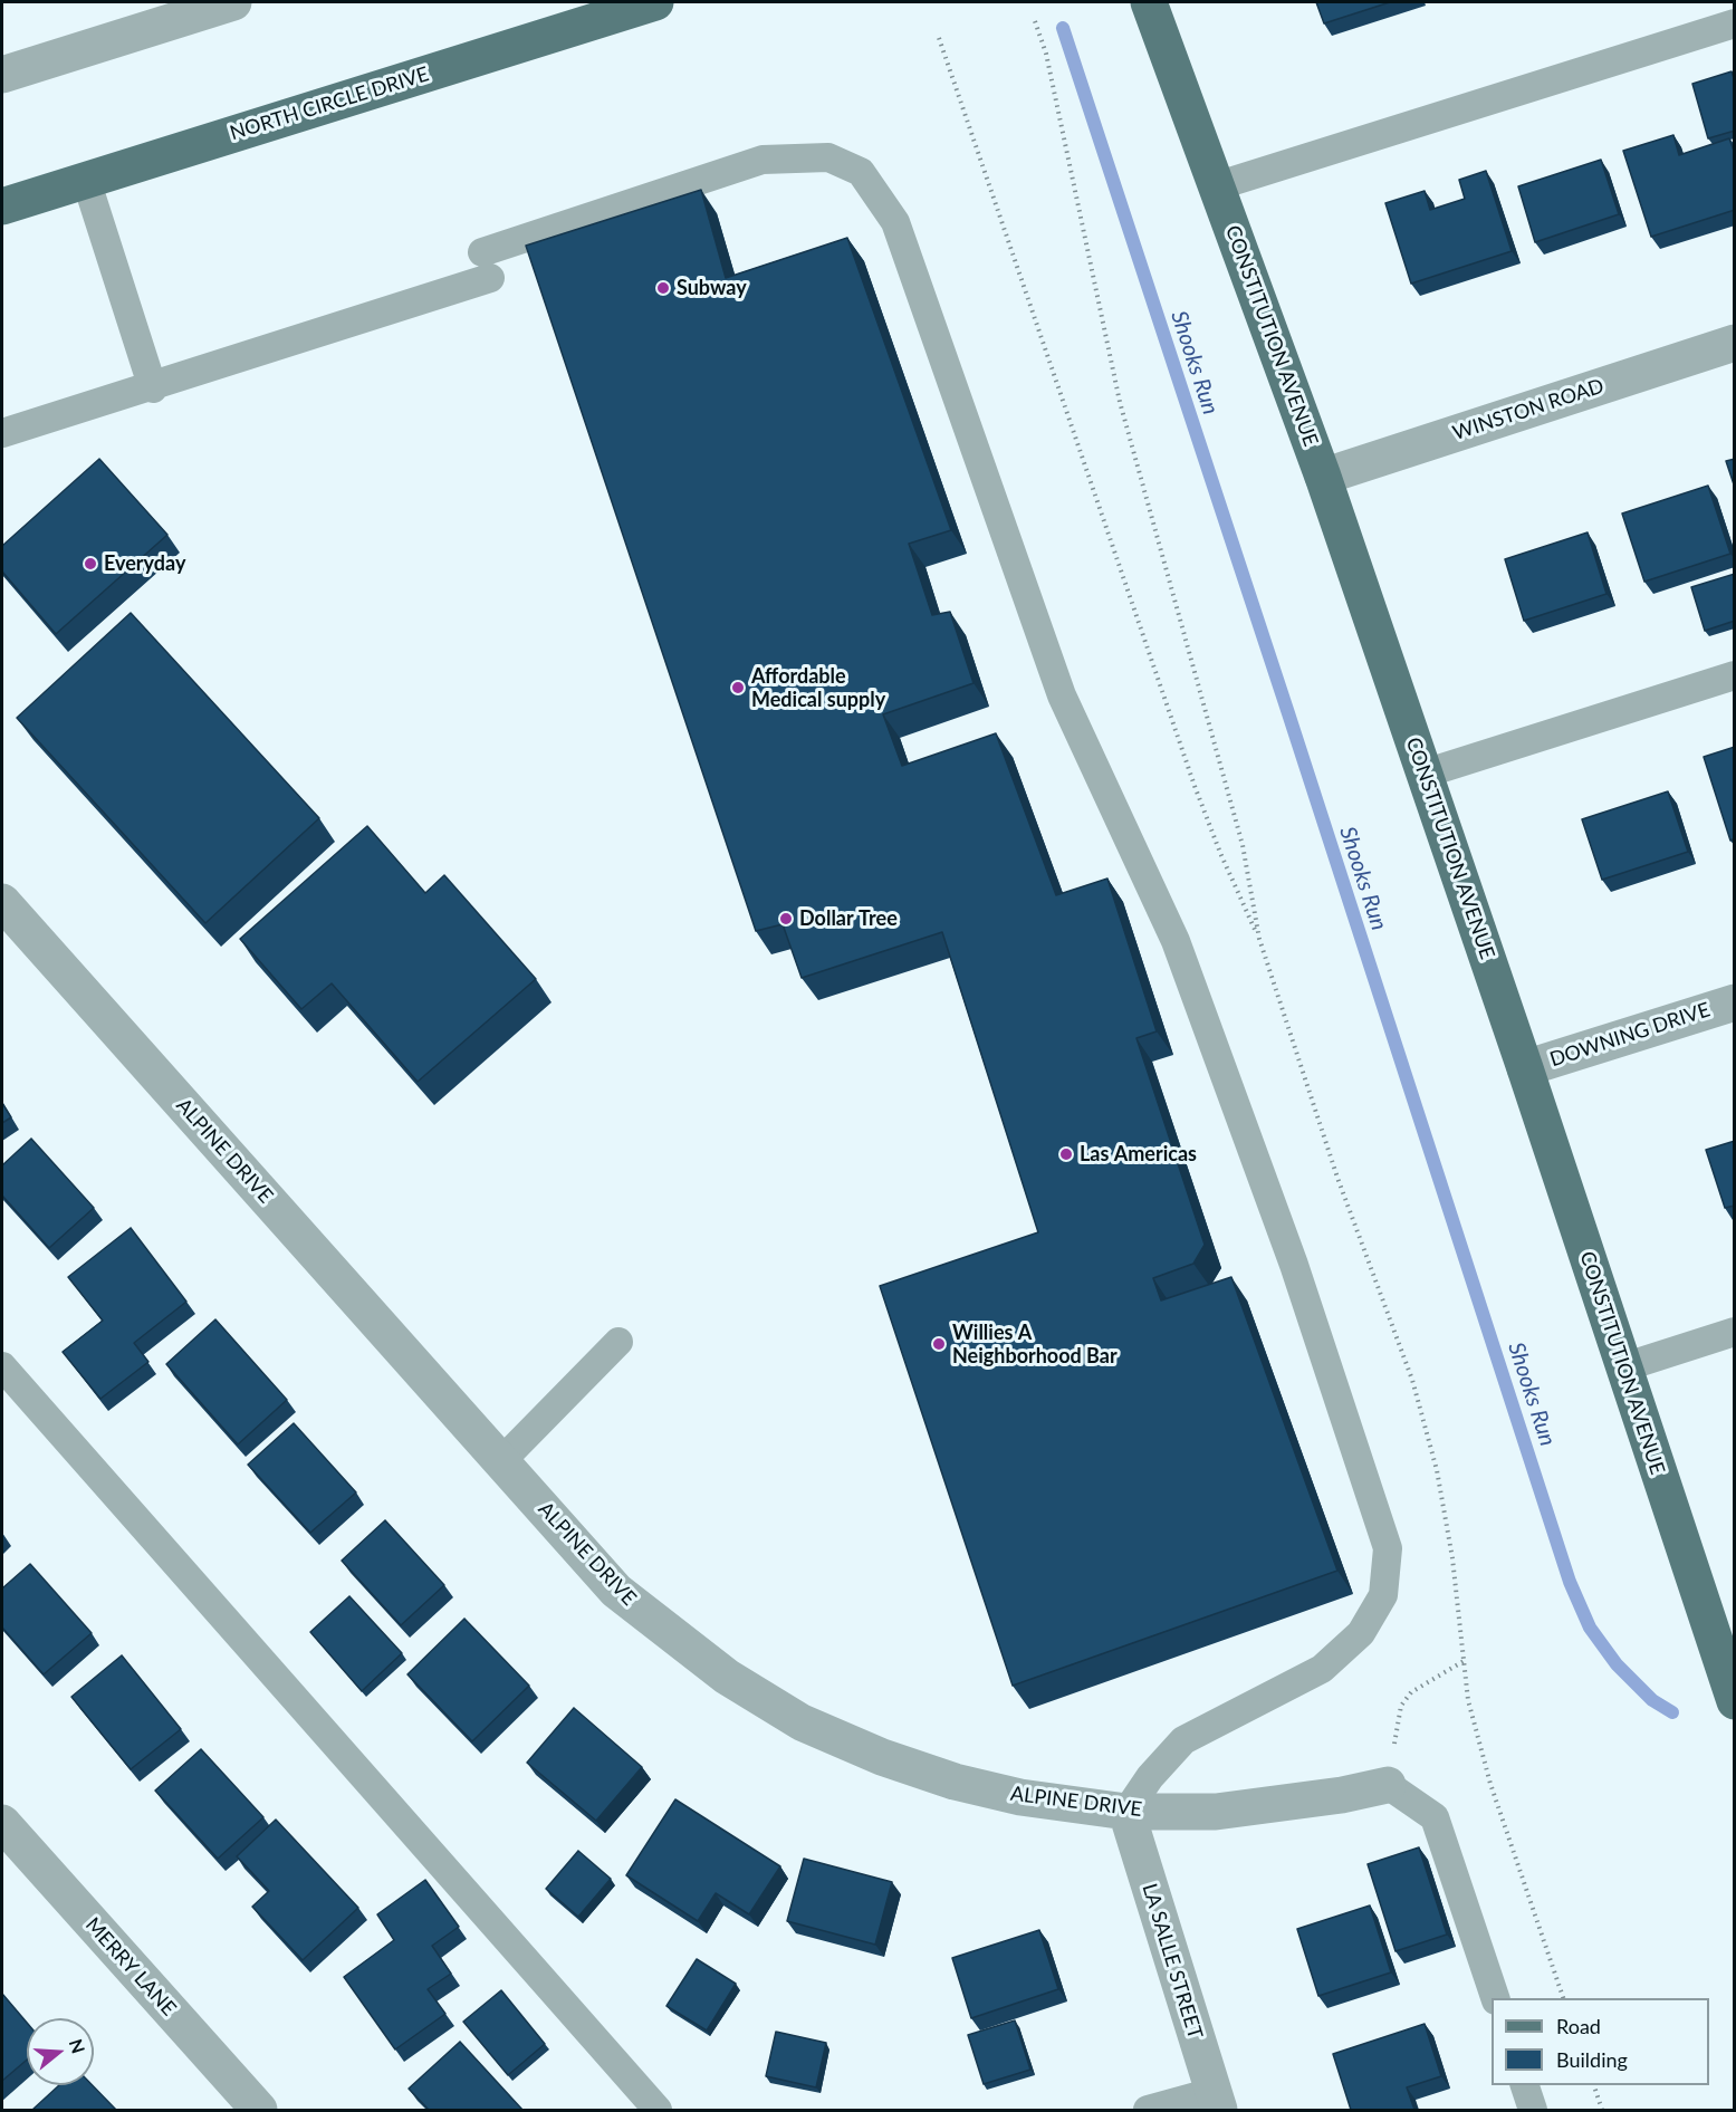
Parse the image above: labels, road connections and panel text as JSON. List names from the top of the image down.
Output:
{
  "streets": {
    "main road": ["NORTH CIRCLE DRIVE", "CONSTITUTION AVENUE"],
    "street": [
      "WINSTON ROAD",
      "DOWNING DRIVE",
      "ALPINE DRIVE",
      "LA SALLE STREET",
      "MERRY LANE"
    ]
  },
  "crossings": [
    ["CONSTITUTION AVENUE", "WINSTON ROAD"],
    ["CONSTITUTION AVENUE", "DOWNING DRIVE"],
    ["ALPINE DRIVE", "LA SALLE STREET"]
  ],
  "water": ["Shooks Run"],
  "places": [
    "Subway",
    "Everyday",
    "Affordable Medical supply",
    "Dollar Tree",
    "Las Americas",
    "Willies A Neighborhood Bar"
  ],
  "legend": ["Road", "Building"],
  "north": "right"
}
